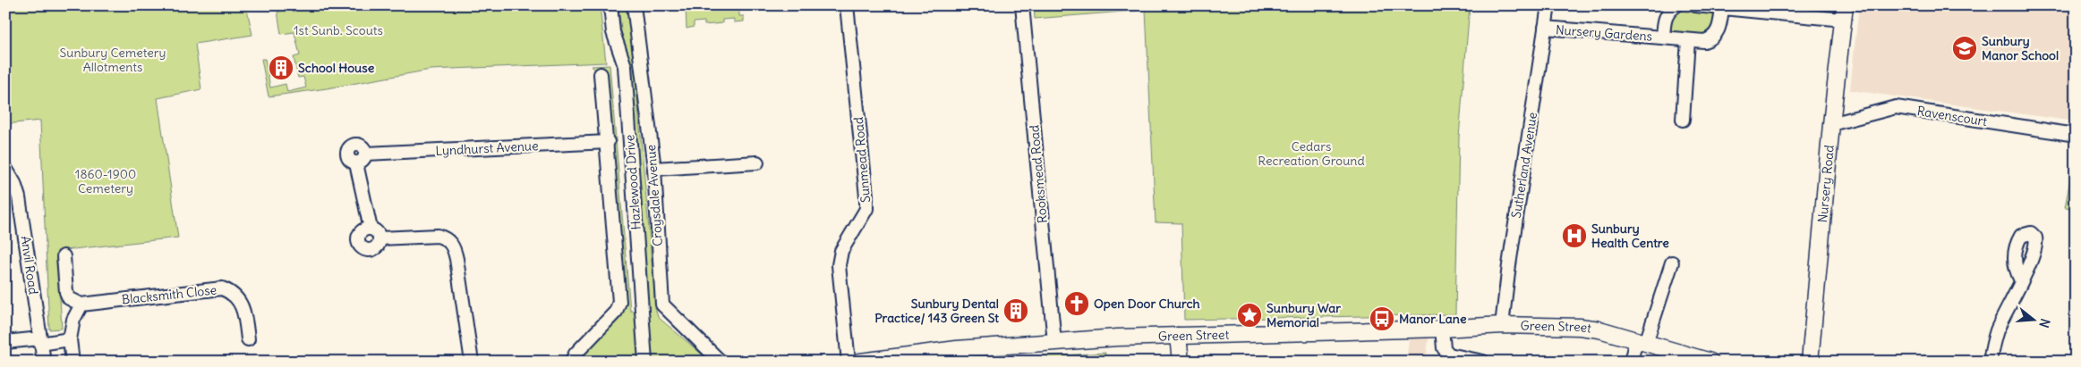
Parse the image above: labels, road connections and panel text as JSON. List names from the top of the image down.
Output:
{
  "streets": {
    "street": [
      "Nursery Gardens",
      "Ravenscourt",
      "Lyndhurst Avenue",
      "Sunmead Road",
      "Sutherland Avenue",
      "Rooksmead Road",
      "Hazlewood Drive",
      "Nursery Road",
      "Croysdale Avenue",
      "Anvil Road",
      "Blacksmith Close",
      "Green Street"
    ]
  },
  "crossings": [
    ["Nursery Gardens", "Sutherland Avenue"],
    ["Ravenscourt", "Nursery Road"],
    ["Sutherland Avenue", "Green Street"],
    ["Rooksmead Road", "Green Street"]
  ],
  "parks": [
    "1st Sunb. Scouts",
    "Sunbury Cemetery Allotments",
    "Cedars Recreation Ground",
    "1860-1900 Cemetery"
  ],
  "places": {
    "school or university": ["Sunbury Manor School"],
    "building": ["School House", "Sunbury Dental Practice/ 143 Green St"],
    "hospital": ["Sunbury Health Centre"],
    "church": ["Open Door Church"],
    "place": ["Sunbury War Memorial"],
    "bus stop": ["Manor Lane"]
  },
  "north": "right"
}
